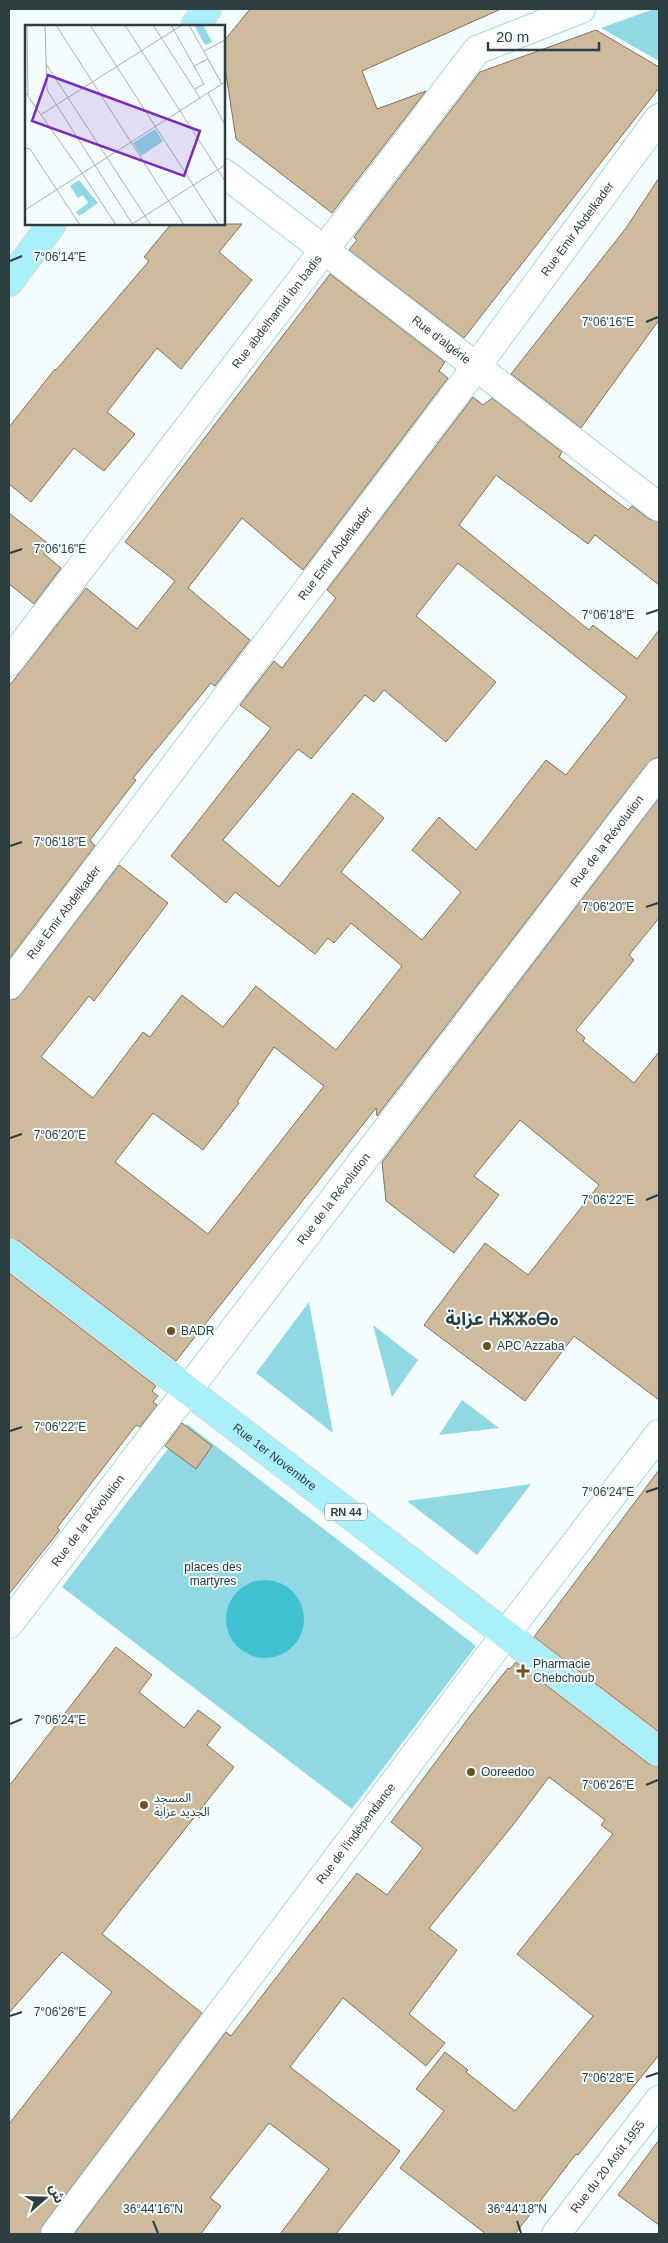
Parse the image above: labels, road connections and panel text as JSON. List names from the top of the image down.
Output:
{
  "streets": {
    "main road": ["Rue 1er Novembre", "RN 44"],
    "street": [
      "Rue Emir Abdelkader",
      "Rue abdelhamid ibn badis",
      "Rue d'algérie",
      "Rue de la Révolution",
      "Rue de l'indépendance",
      "Rue du 20 Août 1955"
    ]
  },
  "crossings": [
    ["Rue Emir Abdelkader", "Rue d'algérie"],
    ["Rue abdelhamid ibn badis", "Rue d'algérie"],
    ["Rue de la Révolution", "Rue 1er Novembre"],
    ["Rue 1er Novembre", "Rue de l'indépendance"]
  ],
  "districts": ["عزابة ⵄⵣⵣⴰⴱⴰ"],
  "parks": ["places des martyres"],
  "places": {
    "other": [
      "BADR",
      "APC Azzaba",
      "Ooreedoo",
      "المسجد الجديد عزابة"
    ],
    "health": ["Pharmacie Chebchoub"]
  },
  "scale_bar": "20 m",
  "north": "right",
  "coordinates": [
    "7°06'14\"E",
    "7°06'16\"E",
    "7°06'18\"E",
    "7°06'20\"E",
    "7°06'22\"E",
    "7°06'24\"E",
    "7°06'26\"E",
    "7°06'28\"E",
    "36°44'16\"N",
    "36°44'18\"N"
  ]
}
